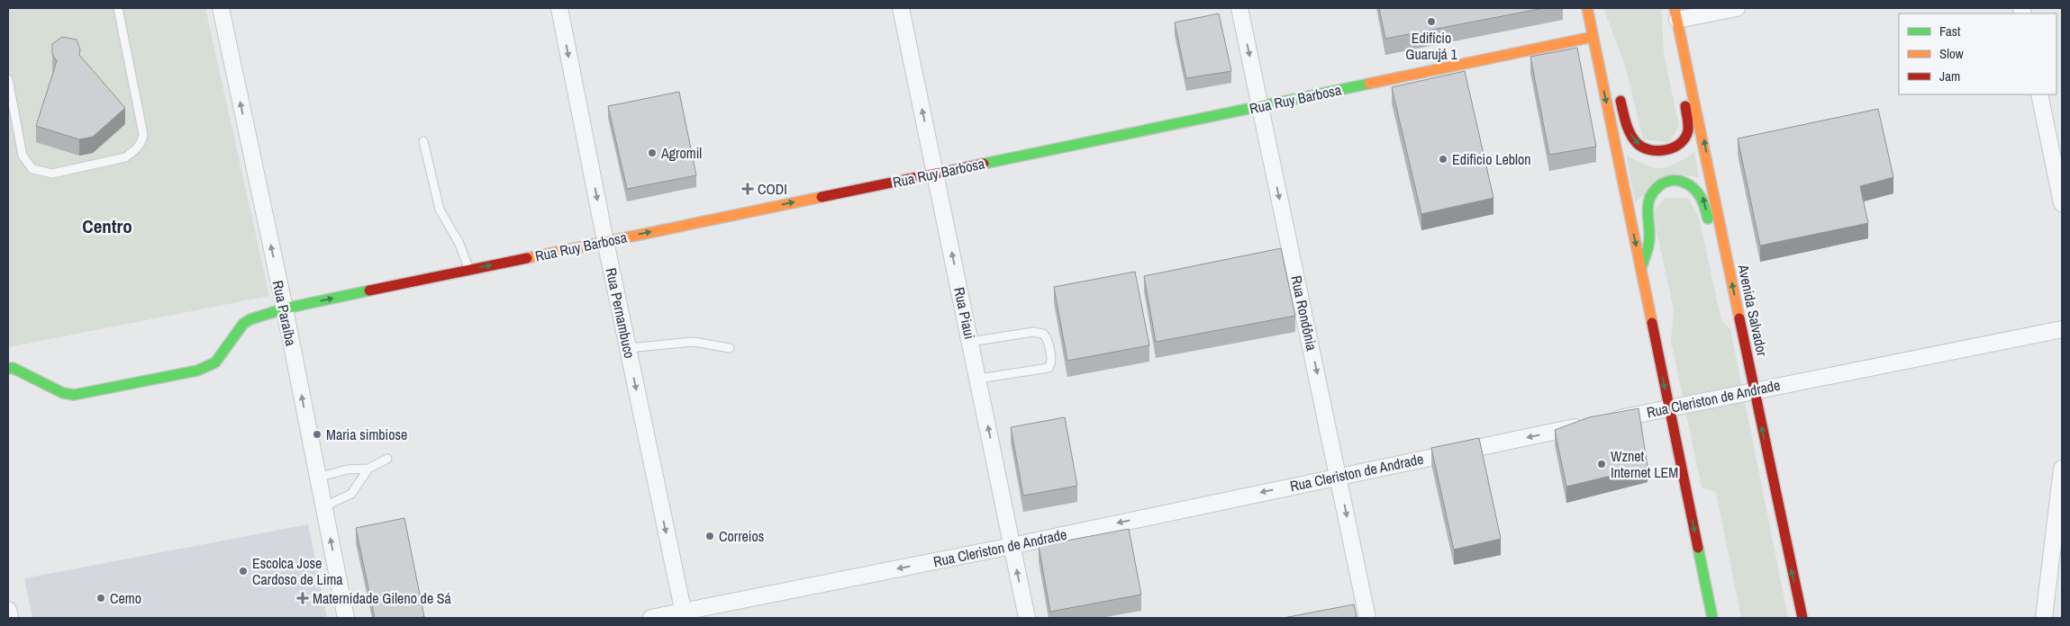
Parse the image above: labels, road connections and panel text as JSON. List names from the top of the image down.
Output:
{
  "streets": {
    "main road": ["Rua Ruy Barbosa", "Avenida Salvador"],
    "street": [
      "Rua Paraíba",
      "Rua Pernambuco",
      "Rua Piaui",
      "Rua Rondônia",
      "Rua Cleriston de Andrade"
    ]
  },
  "crossings": [
    ["Rua Ruy Barbosa", "Rua Paraíba"],
    ["Rua Ruy Barbosa", "Rua Pernambuco"],
    ["Rua Ruy Barbosa", "Rua Piaui"],
    ["Rua Ruy Barbosa", "Rua Rondônia"],
    ["Avenida Salvador", "Rua Cleriston de Andrade"],
    ["Rua Pernambuco", "Rua Cleriston de Andrade"],
    ["Rua Piaui", "Rua Cleriston de Andrade"],
    ["Rua Rondônia", "Rua Cleriston de Andrade"]
  ],
  "one_way": [
    "Rua Ruy Barbosa",
    "Rua Paraíba",
    "Rua Pernambuco",
    "Rua Piaui",
    "Rua Rondônia",
    "Rua Cleriston de Andrade"
  ],
  "districts": ["Centro"],
  "places": {
    "other": [
      "Edifício Guarujá 1",
      "Agromil",
      "Edificio Leblon",
      "Maria simbiose",
      "Wznet Internet LEM",
      "Correios",
      "Escolca Jose Cardoso de Lima",
      "Cemo"
    ],
    "health": ["CODI", "Maternidade Gileno de Sá"]
  },
  "legend": ["Fast", "Slow", "Jam"]
}
